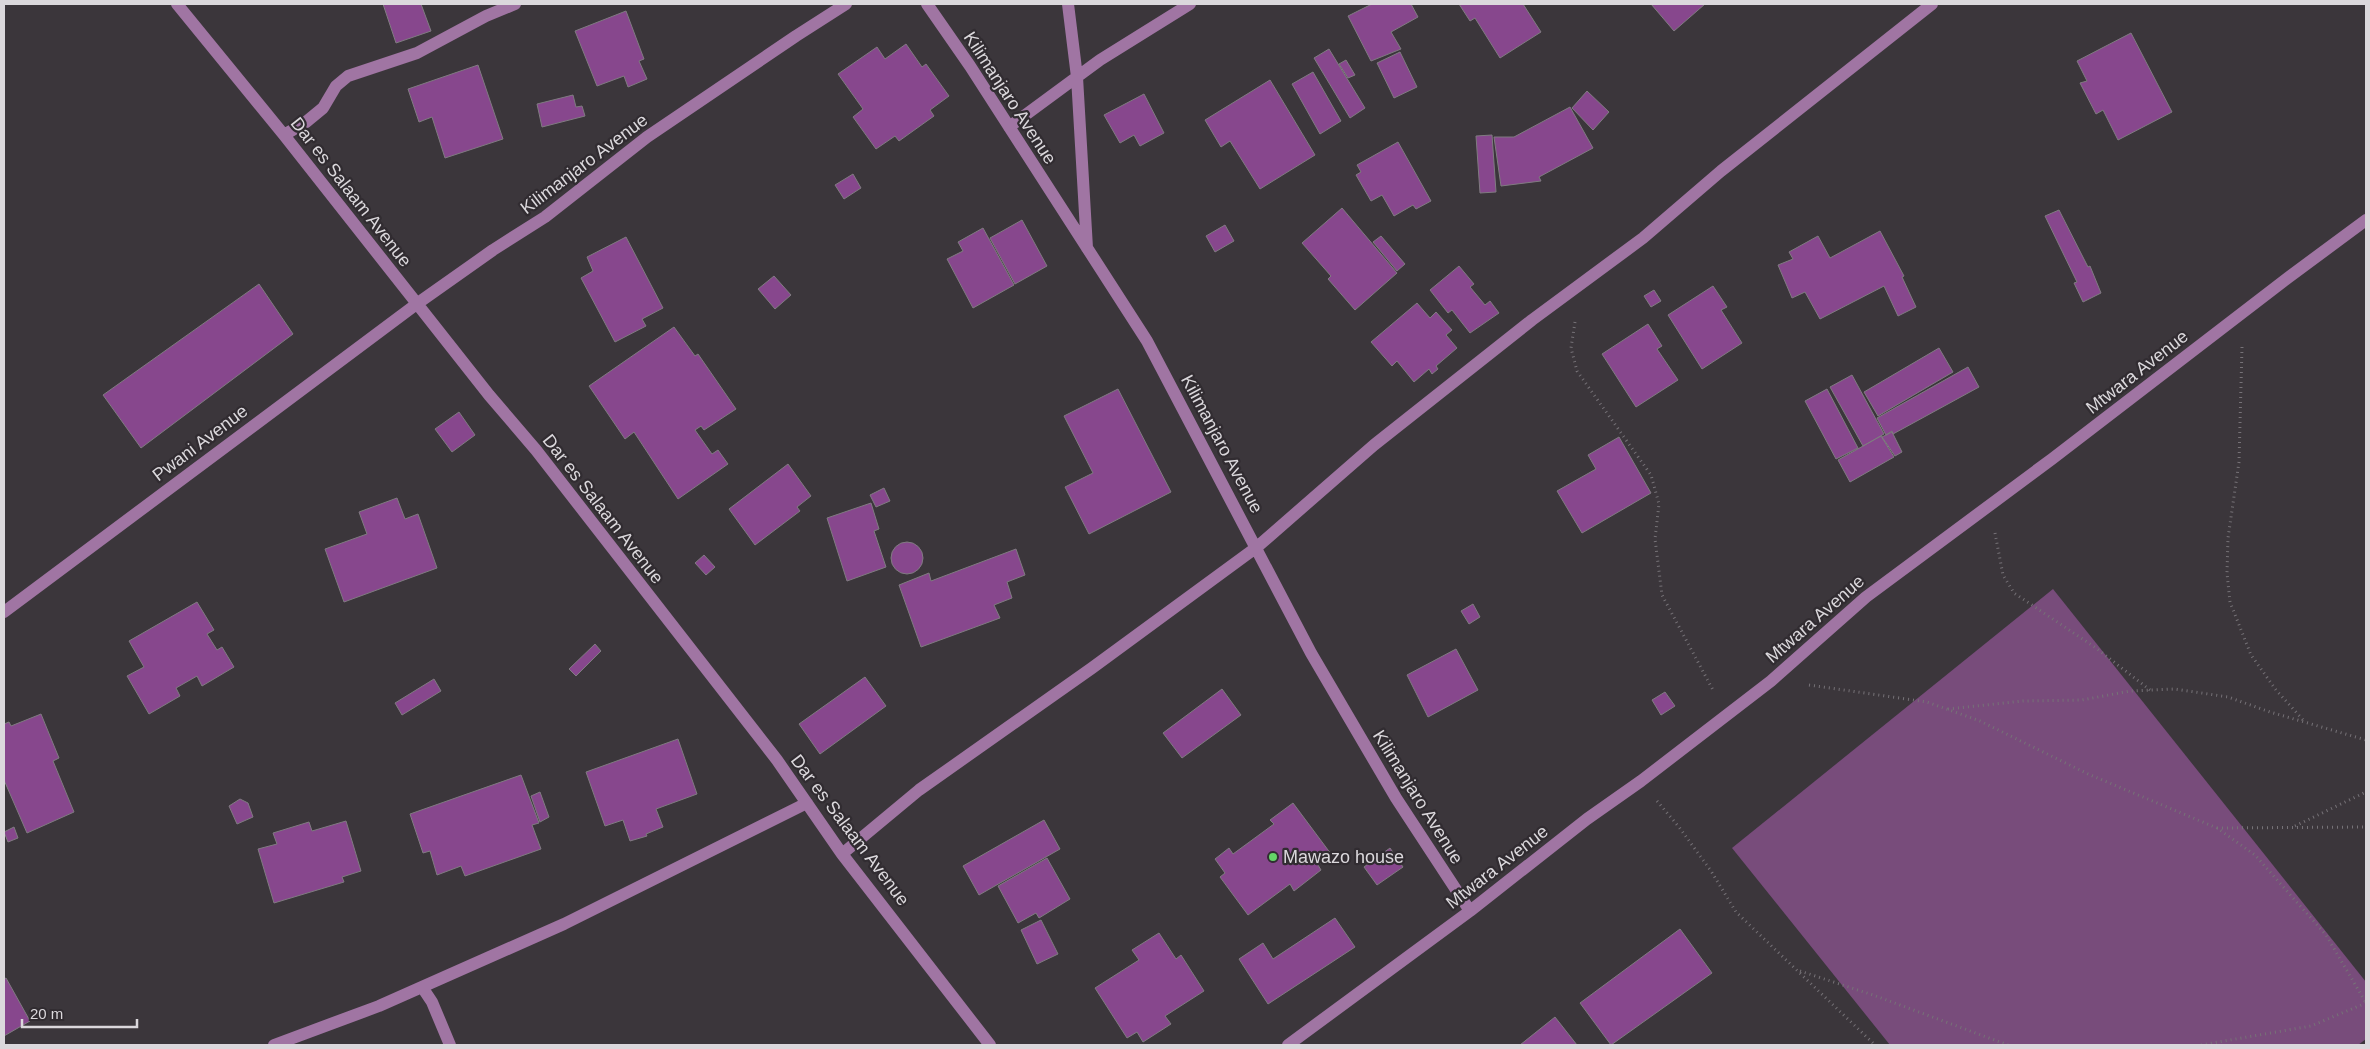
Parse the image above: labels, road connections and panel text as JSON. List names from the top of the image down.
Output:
{
  "streets": {
    "street": [
      "Kilimanjaro Avenue",
      "Dar es Salaam Avenue",
      "Mtwara Avenue",
      "Pwani Avenue"
    ]
  },
  "crossings": [
    ["Kilimanjaro Avenue", "Dar es Salaam Avenue"],
    ["Kilimanjaro Avenue", "Mtwara Avenue"],
    ["Kilimanjaro Avenue", "Pwani Avenue"],
    ["Dar es Salaam Avenue", "Pwani Avenue"]
  ],
  "places": ["Mawazo house"],
  "scale_bar": "20 m"
}
